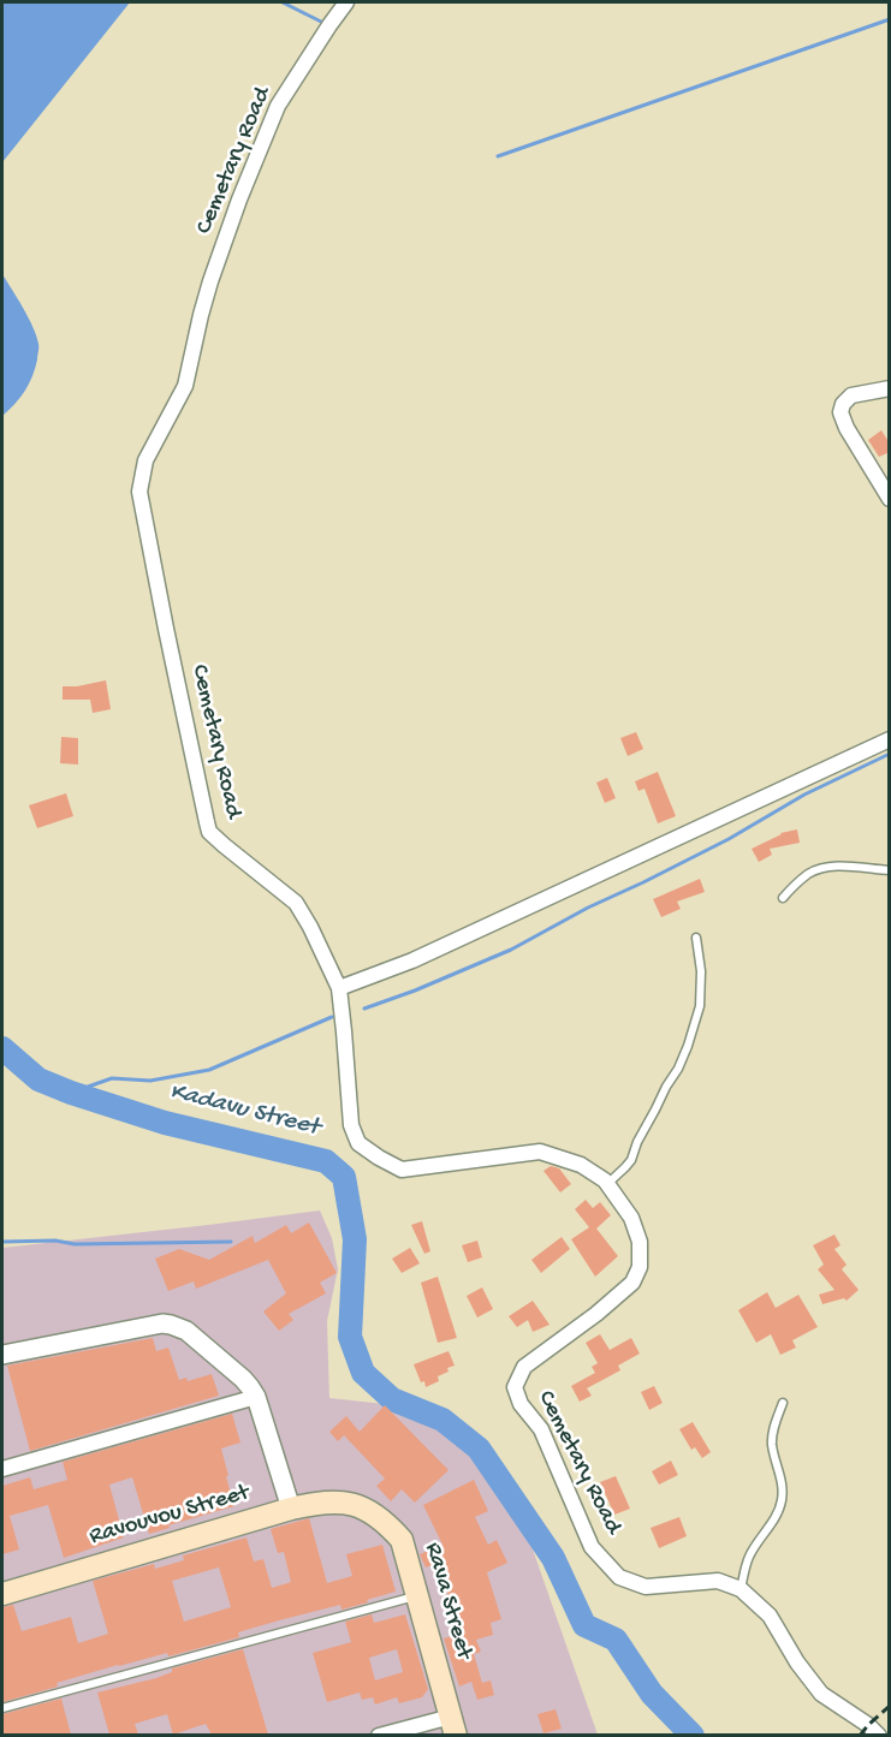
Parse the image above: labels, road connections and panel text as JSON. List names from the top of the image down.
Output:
{
  "streets": {
    "main road": ["Ravouvou Street", "Rava Street"],
    "street": ["Cemetary Road"]
  },
  "crossings": [
    ["Ravouvou Street", "Rava Street"]
  ],
  "water": ["Kadavu Street"]
}
